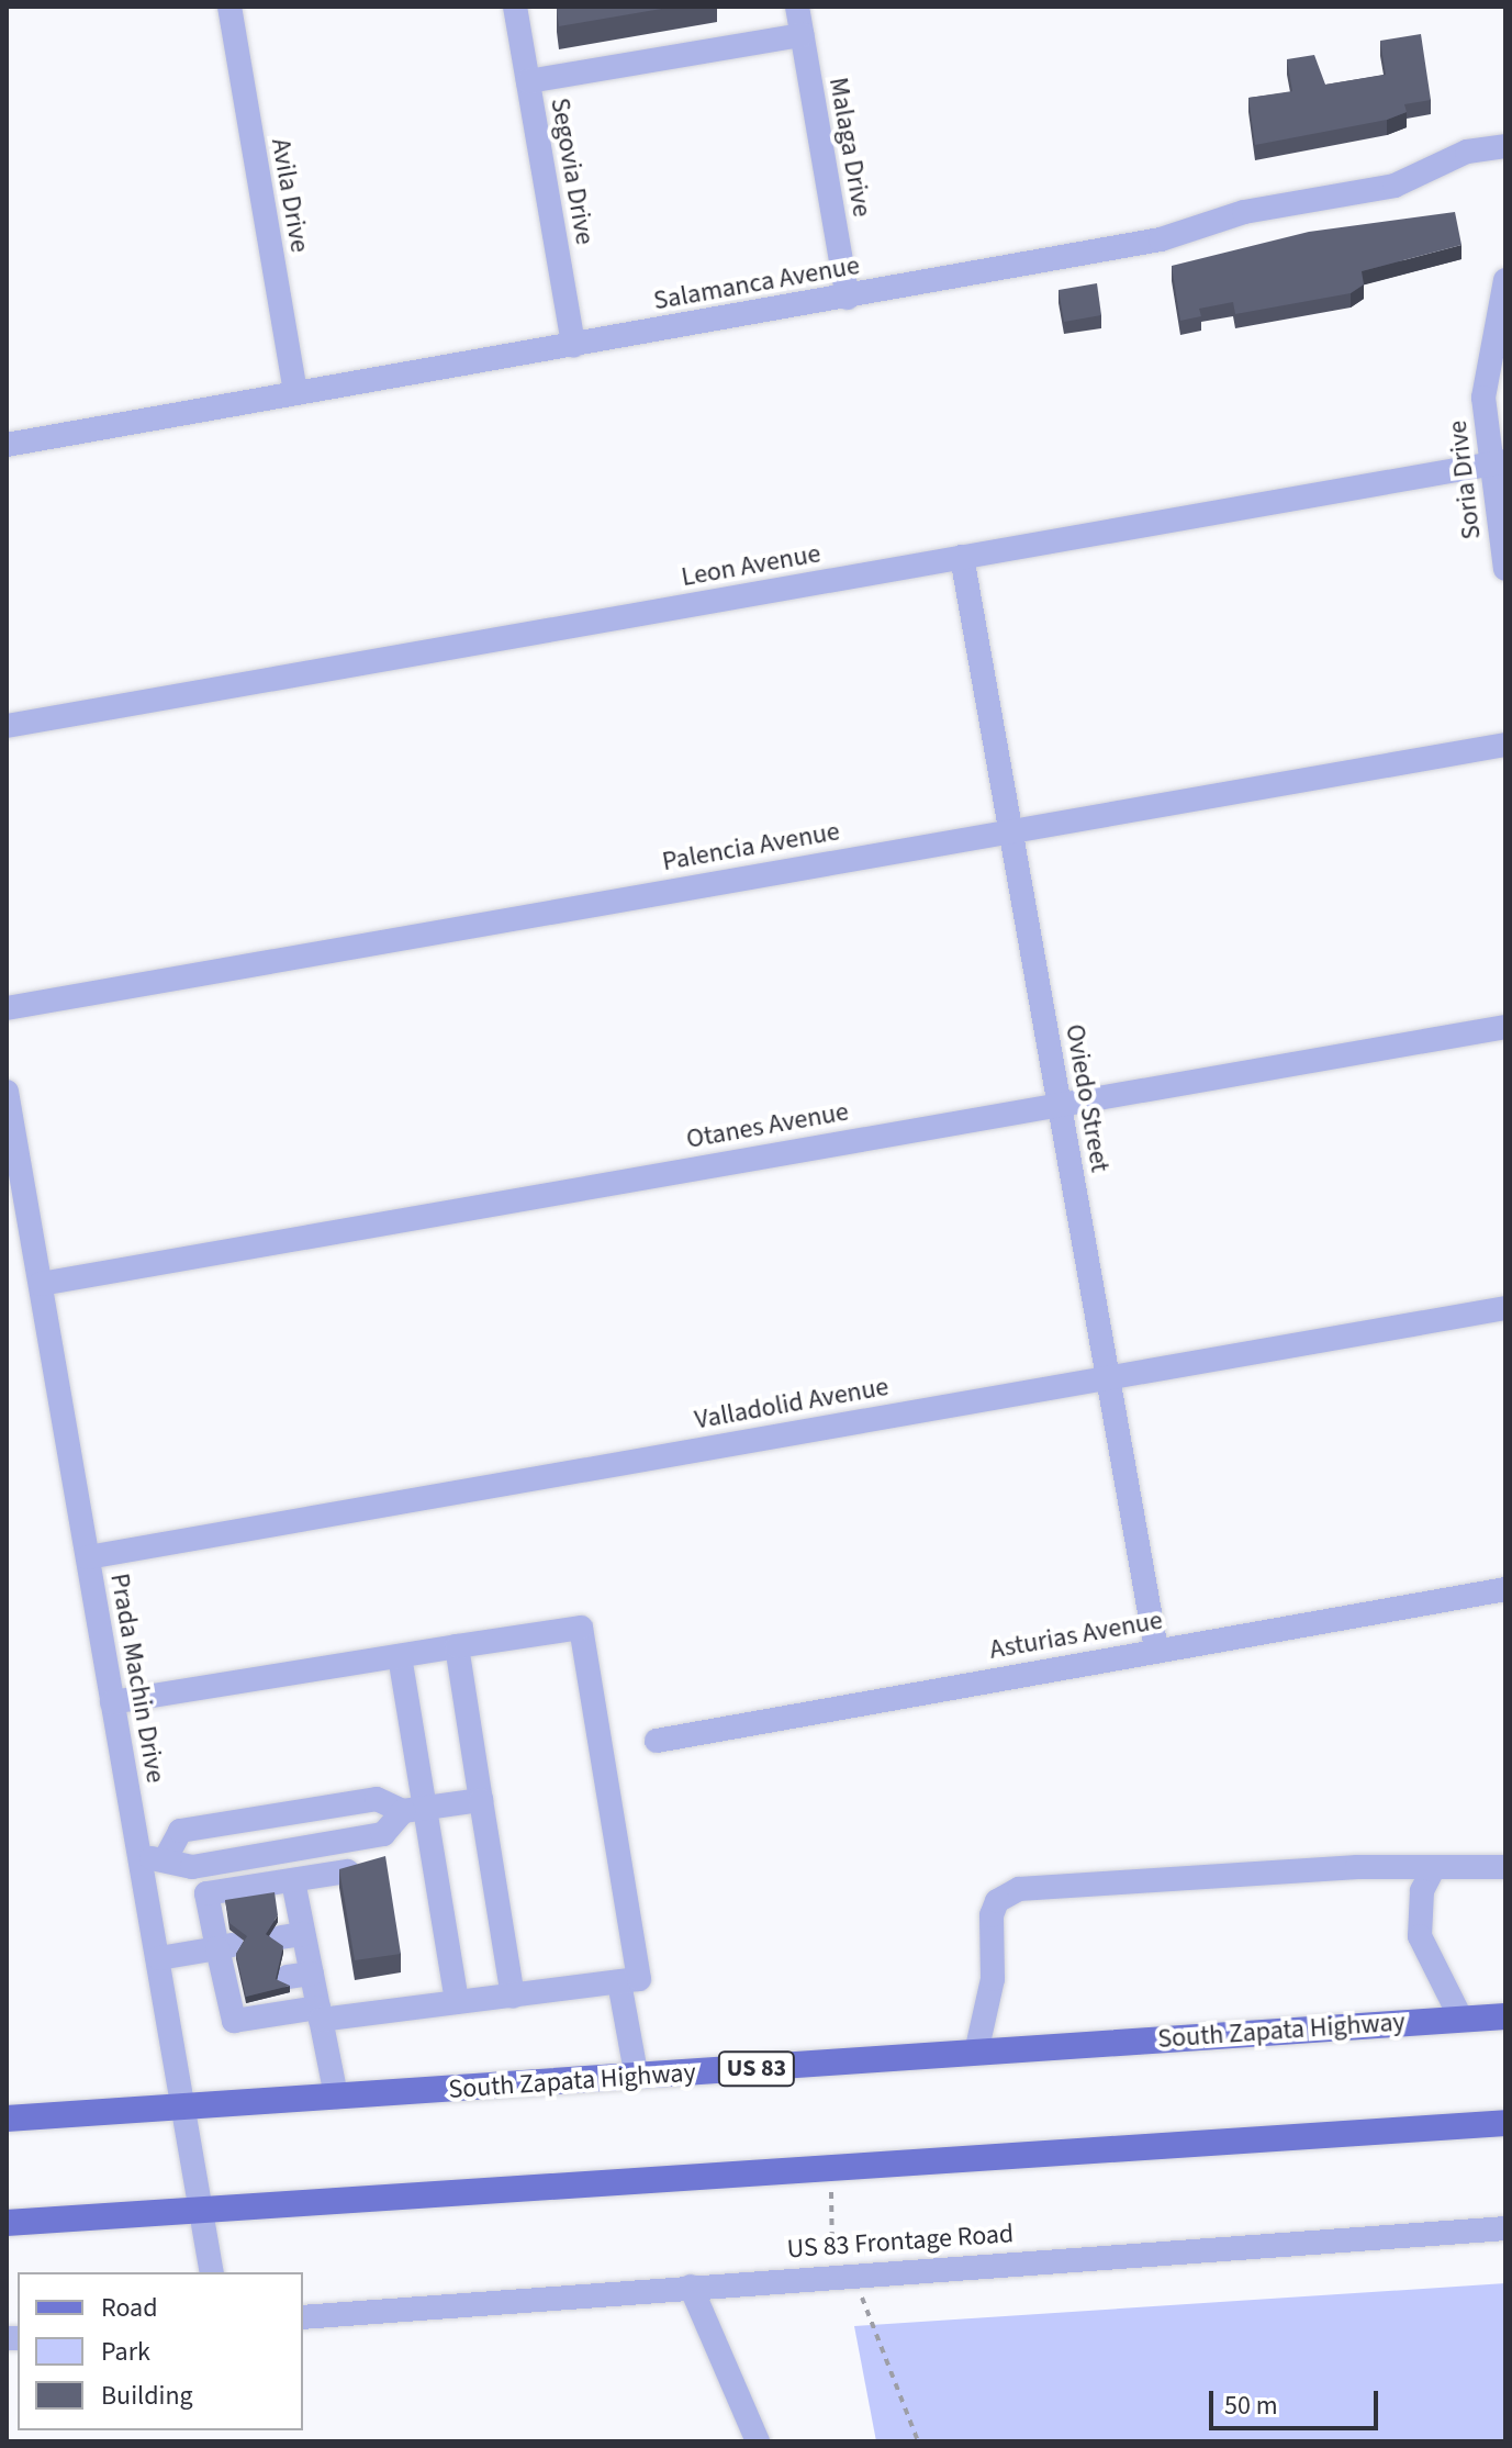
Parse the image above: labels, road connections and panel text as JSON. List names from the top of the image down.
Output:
{
  "streets": {
    "main road": ["South Zapata Highway", "US 83"],
    "street": [
      "Malaga Drive",
      "Segovia Drive",
      "Avila Drive",
      "Salamanca Avenue",
      "Soria Drive",
      "Leon Avenue",
      "Palencia Avenue",
      "Oviedo Street",
      "Otanes Avenue",
      "Valladolid Avenue",
      "Asturias Avenue",
      "Prada Machin Drive",
      "US 83 Frontage Road"
    ]
  },
  "crossings": [
    ["Malaga Drive", "Salamanca Avenue"],
    ["Segovia Drive", "Salamanca Avenue"],
    ["Avila Drive", "Salamanca Avenue"],
    ["Soria Drive", "Leon Avenue"],
    ["Leon Avenue", "Oviedo Street"],
    ["Palencia Avenue", "Oviedo Street"],
    ["Oviedo Street", "Otanes Avenue"],
    ["Oviedo Street", "Valladolid Avenue"],
    ["Oviedo Street", "Asturias Avenue"],
    ["Otanes Avenue", "Prada Machin Drive"],
    ["Valladolid Avenue", "Prada Machin Drive"],
    ["Prada Machin Drive", "South Zapata Highway"]
  ],
  "legend": ["Road", "Park", "Building"],
  "scale_bar": "50 m"
}
